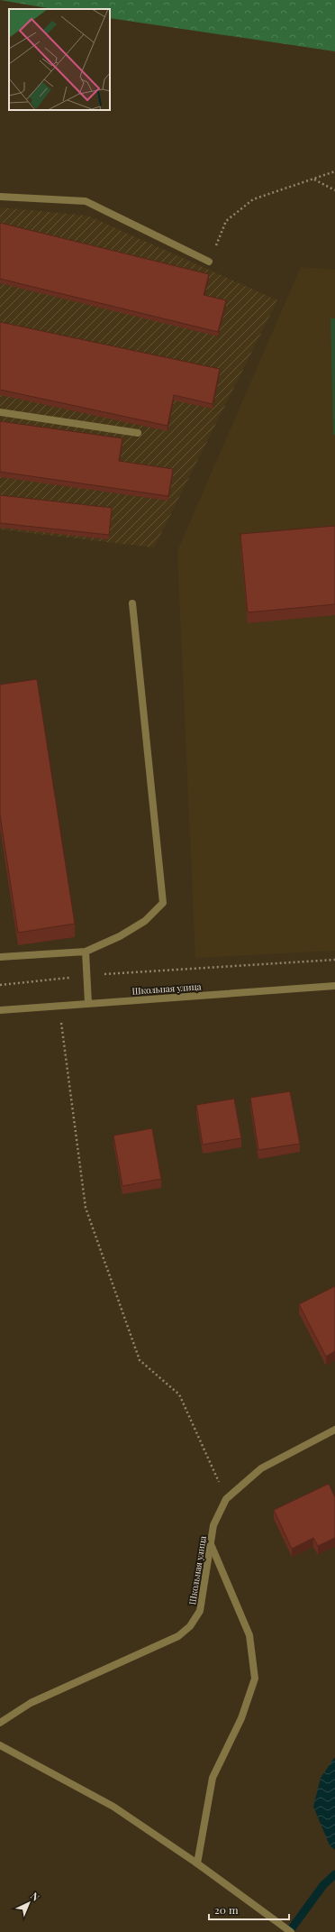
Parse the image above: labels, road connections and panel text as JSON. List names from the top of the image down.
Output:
{
  "streets": {
    "street": ["Школьная улица"]
  },
  "scale_bar": "20 m",
  "north": "top right"
}
